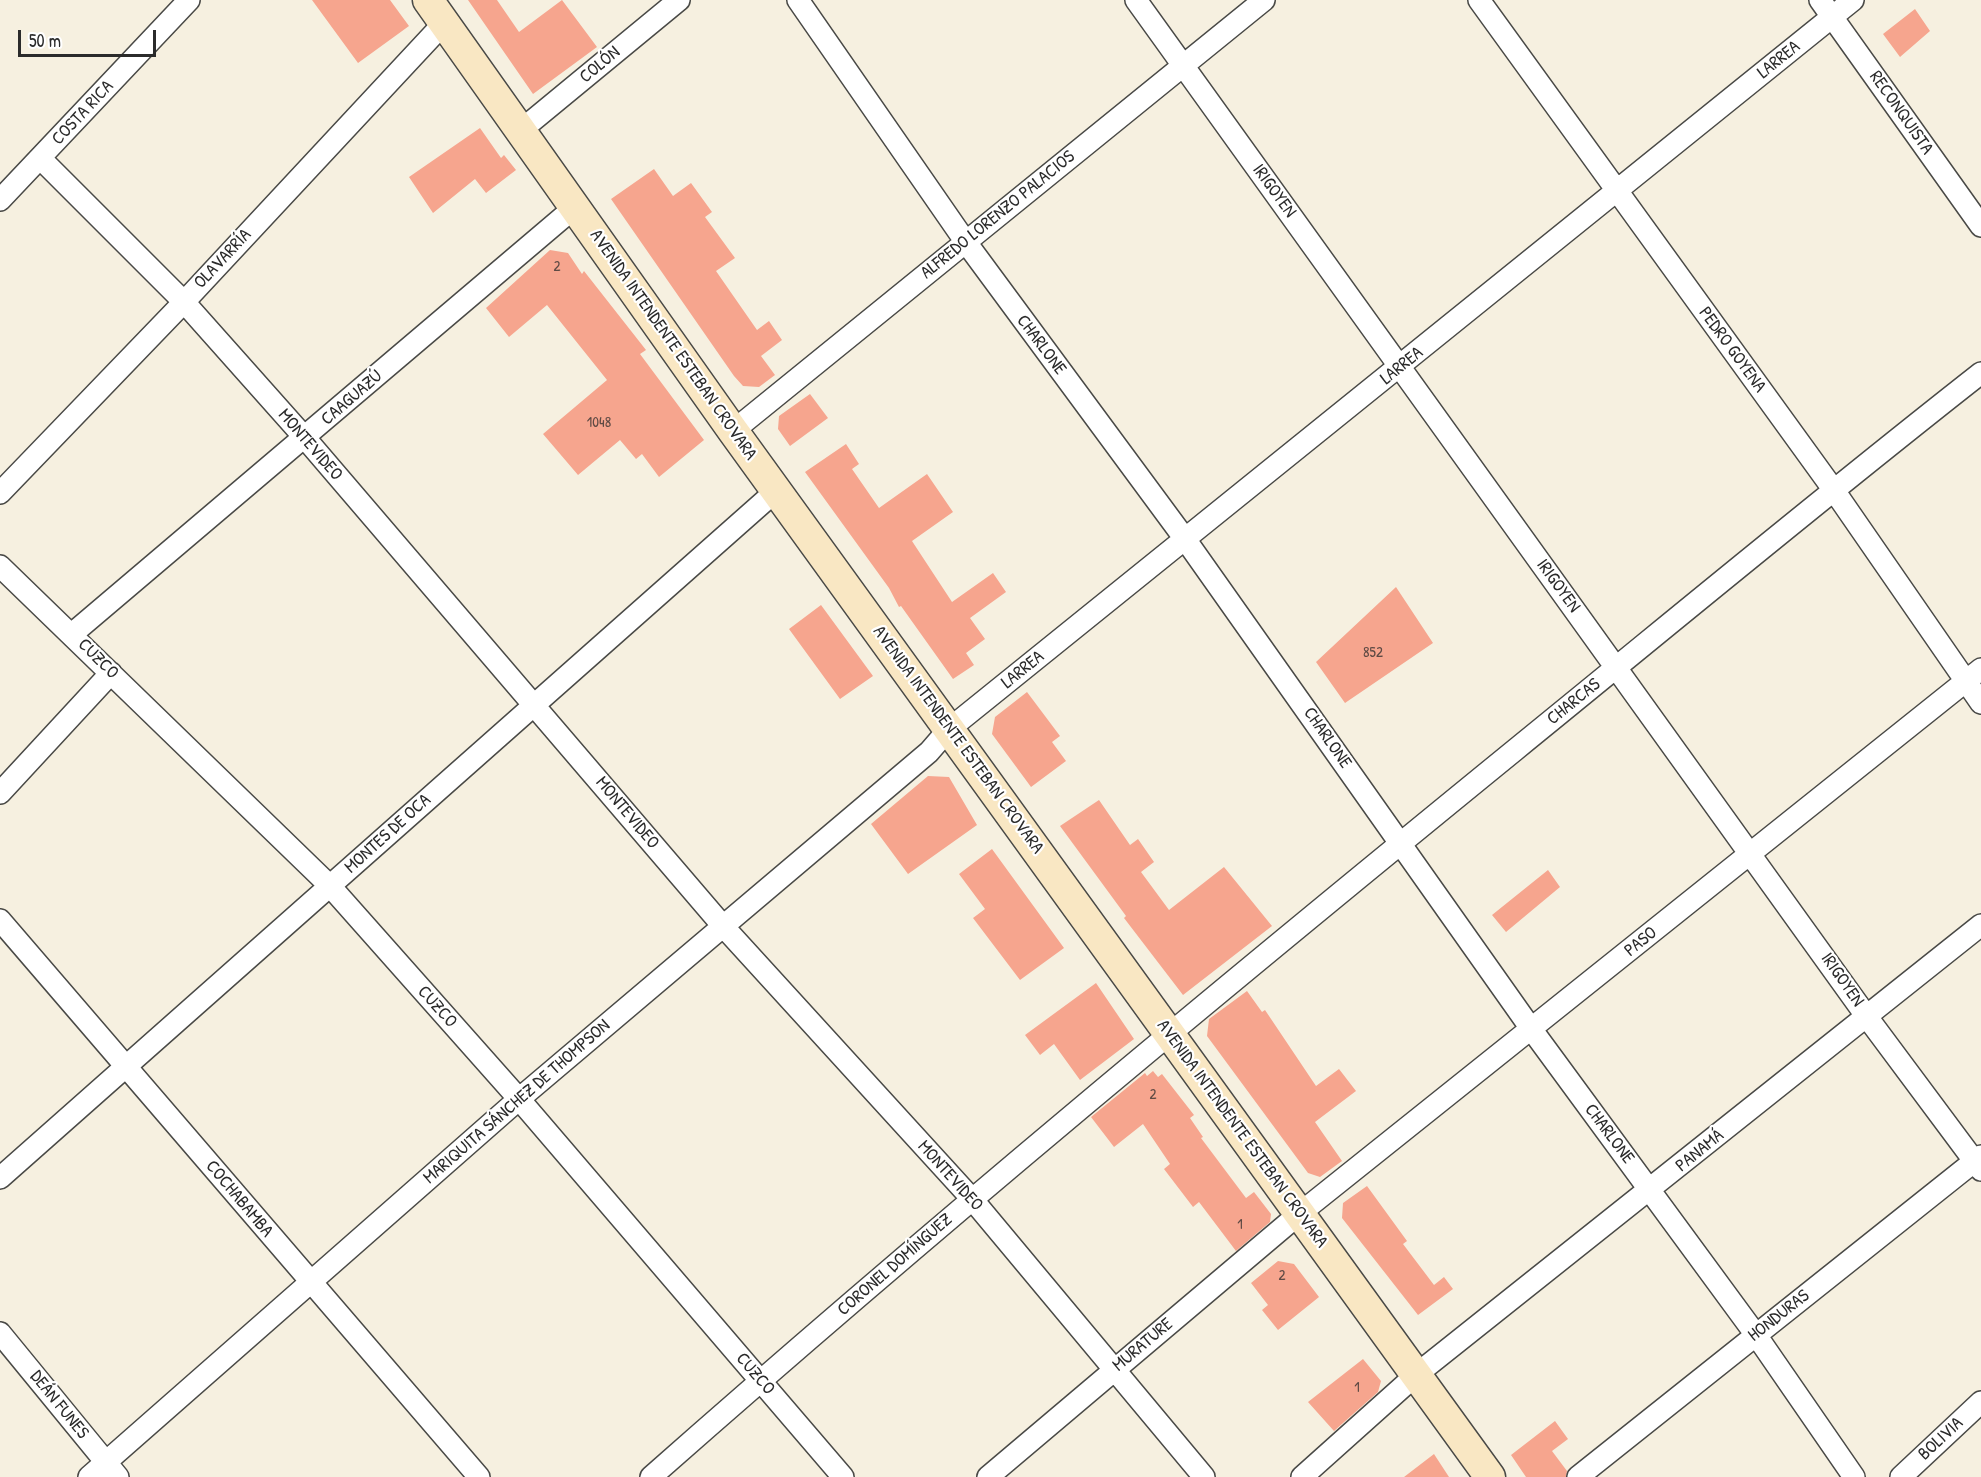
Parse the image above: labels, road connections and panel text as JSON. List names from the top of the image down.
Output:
{
  "streets": {
    "main road": ["AVENIDA INTENDENTE ESTEBAN CROVARA"],
    "street": [
      "LARREA",
      "COLÓN",
      "COSTA RICA",
      "RECONQUISTA",
      "IRIGOYEN",
      "ALFREDO LORENZO PALACIOS",
      "OLAVARRÍA",
      "CHARLONE",
      "PEDRO GOYENA",
      "CAAGUAZÚ",
      "MONTEVIDEO",
      "CUZCO",
      "CHARCAS",
      "MONTES DE OCA",
      "PASO",
      "MARIQUITA SÁNCHEZ DE THOMPSON",
      "PANAMÁ",
      "COCHABAMBA",
      "CORONEL DOMÍNGUEZ",
      "HONDURAS",
      "MURATURE",
      "DEÁN FUNES",
      "BOLIVIA"
    ]
  },
  "crossings": [
    ["LARREA", "RECONQUISTA"],
    ["LARREA", "IRIGOYEN"],
    ["LARREA", "AVENIDA INTENDENTE ESTEBAN CROVARA"],
    ["LARREA", "CHARLONE"],
    ["LARREA", "PEDRO GOYENA"],
    ["LARREA", "MARIQUITA SÁNCHEZ DE THOMPSON"],
    ["COLÓN", "AVENIDA INTENDENTE ESTEBAN CROVARA"],
    ["COSTA RICA", "MONTEVIDEO"],
    ["IRIGOYEN", "ALFREDO LORENZO PALACIOS"],
    ["IRIGOYEN", "CHARCAS"],
    ["IRIGOYEN", "PASO"],
    ["IRIGOYEN", "PANAMÁ"],
    ["IRIGOYEN", "HONDURAS"],
    ["ALFREDO LORENZO PALACIOS", "AVENIDA INTENDENTE ESTEBAN CROVARA"],
    ["ALFREDO LORENZO PALACIOS", "CHARLONE"],
    ["OLAVARRÍA", "AVENIDA INTENDENTE ESTEBAN CROVARA"],
    ["OLAVARRÍA", "MONTEVIDEO"],
    ["AVENIDA INTENDENTE ESTEBAN CROVARA", "CAAGUAZÚ"],
    ["AVENIDA INTENDENTE ESTEBAN CROVARA", "CHARCAS"],
    ["AVENIDA INTENDENTE ESTEBAN CROVARA", "MONTES DE OCA"],
    ["AVENIDA INTENDENTE ESTEBAN CROVARA", "PASO"],
    ["AVENIDA INTENDENTE ESTEBAN CROVARA", "MARIQUITA SÁNCHEZ DE THOMPSON"],
    ["AVENIDA INTENDENTE ESTEBAN CROVARA", "PANAMÁ"],
    ["AVENIDA INTENDENTE ESTEBAN CROVARA", "CORONEL DOMÍNGUEZ"],
    ["AVENIDA INTENDENTE ESTEBAN CROVARA", "MURATURE"],
    ["CHARLONE", "CHARCAS"],
    ["CHARLONE", "PASO"],
    ["CHARLONE", "PANAMÁ"],
    ["CHARLONE", "HONDURAS"],
    ["PEDRO GOYENA", "CHARCAS"],
    ["PEDRO GOYENA", "PASO"],
    ["CAAGUAZÚ", "MONTEVIDEO"],
    ["CAAGUAZÚ", "CUZCO"],
    ["MONTEVIDEO", "MONTES DE OCA"],
    ["MONTEVIDEO", "MARIQUITA SÁNCHEZ DE THOMPSON"],
    ["MONTEVIDEO", "CORONEL DOMÍNGUEZ"],
    ["MONTEVIDEO", "MURATURE"],
    ["CUZCO", "MONTES DE OCA"],
    ["CUZCO", "MARIQUITA SÁNCHEZ DE THOMPSON"],
    ["CUZCO", "CORONEL DOMÍNGUEZ"],
    ["CHARCAS", "CORONEL DOMÍNGUEZ"],
    ["MONTES DE OCA", "COCHABAMBA"],
    ["PASO", "MURATURE"],
    ["MARIQUITA SÁNCHEZ DE THOMPSON", "COCHABAMBA"],
    ["MARIQUITA SÁNCHEZ DE THOMPSON", "DEÁN FUNES"]
  ],
  "house_numbers": [
    "2",
    "1048",
    "852",
    "2",
    "1",
    "2",
    "1"
  ],
  "scale_bar": "50 m"
}
